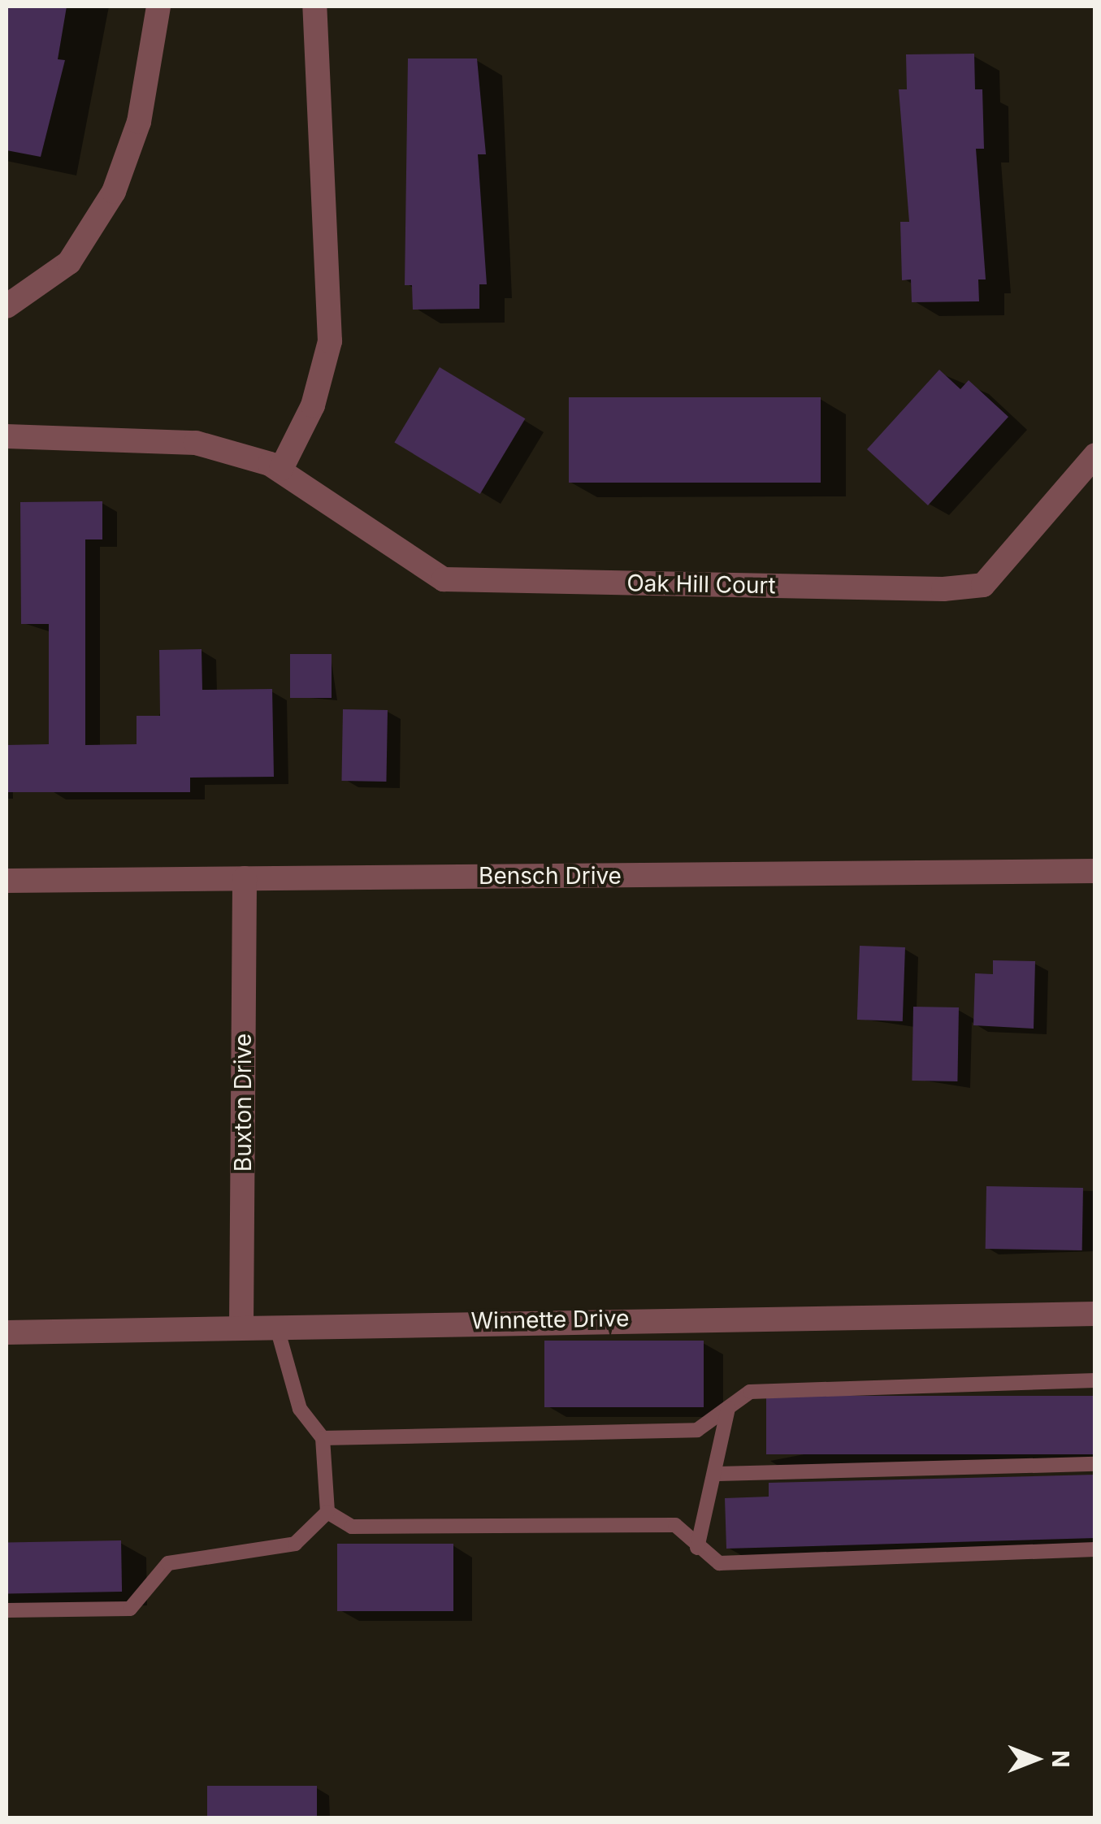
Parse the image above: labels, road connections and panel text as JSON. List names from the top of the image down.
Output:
{
  "streets": {
    "street": [
      "Oak Hill Court",
      "Bensch Drive",
      "Buxton Drive",
      "Winnette Drive"
    ]
  },
  "crossings": [
    ["Bensch Drive", "Buxton Drive"],
    ["Buxton Drive", "Winnette Drive"]
  ],
  "north": "right"
}
